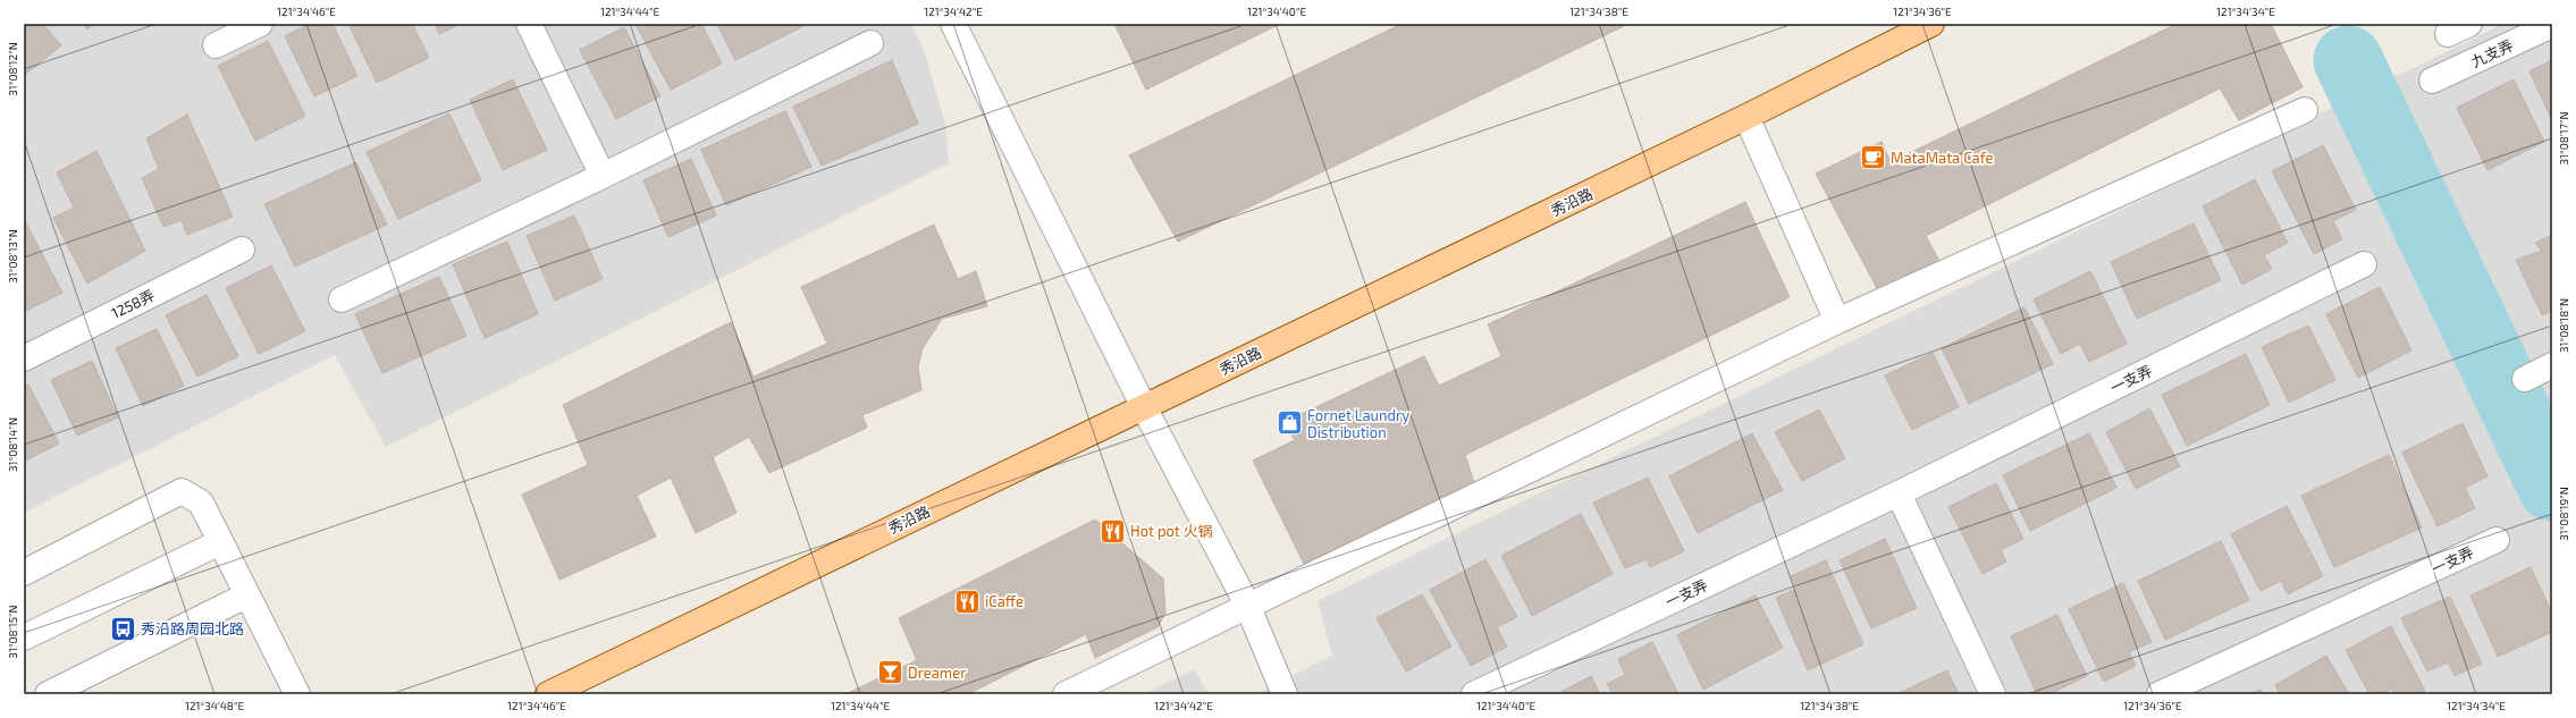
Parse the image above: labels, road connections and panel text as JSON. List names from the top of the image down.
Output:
{
  "streets": {
    "main road": ["秀沿路"],
    "street": ["九支弄", "1258弄", "一支弄"]
  },
  "places": {
    "cafe": ["MataMata Cafe"],
    "shop": ["Fornet Laundry Distribution"],
    "restaurant": ["Hot pot 火锅", "iCaffe"],
    "bus stop": ["秀沿路周园北路"],
    "bar": ["Dreamer"]
  },
  "coordinates": [
    "121°34'46\"E",
    "121°34'44\"E",
    "121°34'42\"E",
    "121°34'40\"E",
    "121°34'38\"E",
    "121°34'36\"E",
    "121°34'34\"E",
    "31°08'12\"N",
    "31°08'17\"N",
    "31°08'13\"N",
    "31°08'18\"N",
    "31°08'14\"N",
    "31°08'19\"N",
    "31°08'15\"N",
    "121°34'48\"E"
  ]
}
